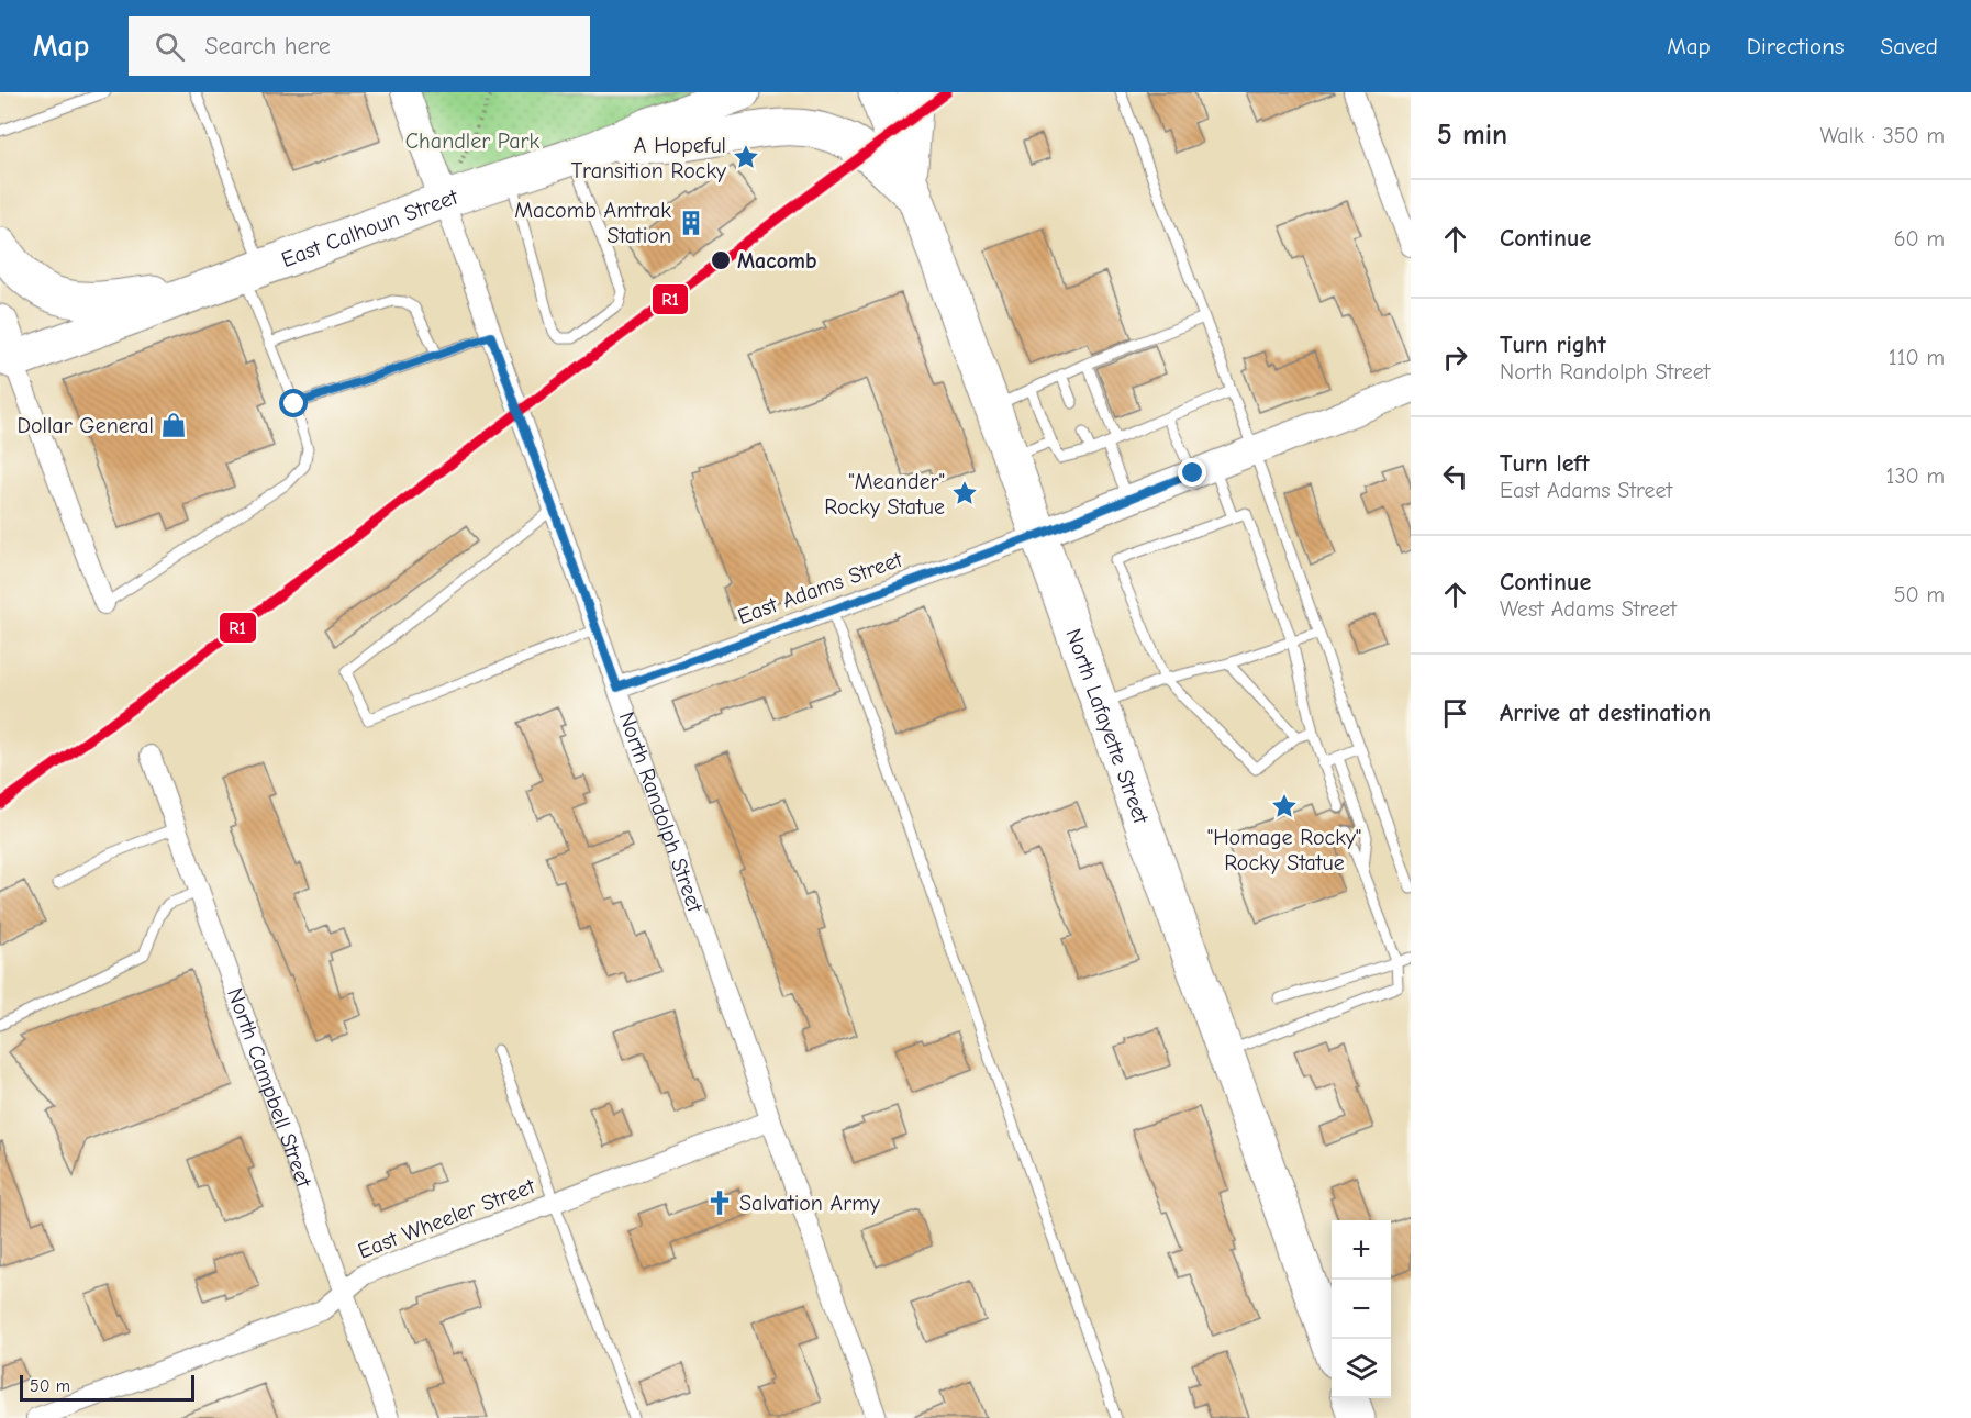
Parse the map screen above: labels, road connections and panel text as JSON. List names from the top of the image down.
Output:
{
  "streets": {
    "highway": ["East Calhoun Street", "North Lafayette Street"],
    "street": [
      "East Adams Street",
      "North Randolph Street",
      "North Campbell Street",
      "East Wheeler Street"
    ]
  },
  "crossings": [
    ["East Calhoun Street", "North Randolph Street"],
    ["East Adams Street", "North Lafayette Street"],
    ["East Adams Street", "North Randolph Street"],
    ["North Randolph Street", "East Wheeler Street"],
    ["North Campbell Street", "East Wheeler Street"]
  ],
  "parks": ["Chandler Park"],
  "places": {
    "place": ["A Hopeful Transition Rocky", "\"Meander\" Rocky Statue", "\"Homage Rocky\" Rocky Statue"],
    "building": ["Macomb Amtrak Station"],
    "other": ["Macomb"],
    "shop": ["Dollar General"],
    "church": ["Salvation Army"]
  },
  "lines": ["transit line R1"],
  "scale_bar": "50 m",
  "page": {
    "header": "Map",
    "search": "Search here",
    "nav": ["Map", "Directions", "Saved"],
    "heading": ["5 min", "Walk · 350 m"],
    "list": [
      ["Continue", "60 m"],
      ["Turn right", "North Randolph Street", "110 m"],
      ["Turn left", "East Adams Street", "130 m"],
      ["Continue", "West Adams Street", "50 m"],
      "Arrive at destination"
    ],
    "map_buttons": ["+", "−"],
    "scale": "50 m"
  }
}
